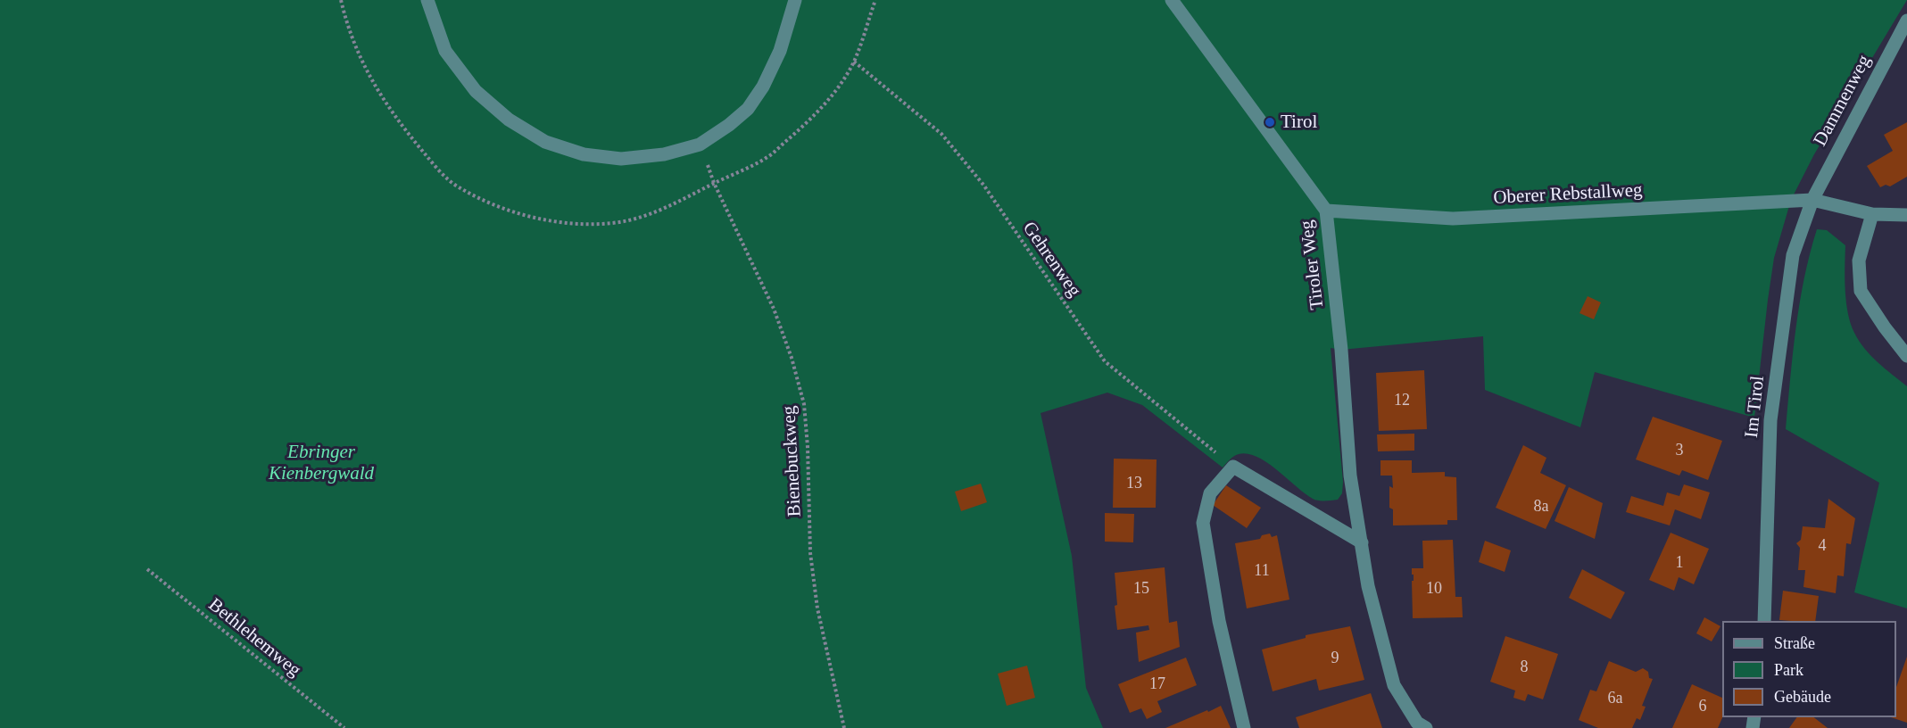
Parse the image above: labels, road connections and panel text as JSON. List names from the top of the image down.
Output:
{
  "streets": {
    "street": [
      "Dammenweg",
      "Oberer Rebstallweg",
      "Tiroler Weg",
      "Im Tirol"
    ],
    "path": ["Gehrenweg", "Bienebuckweg", "Bethlehemweg"]
  },
  "crossings": [
    ["Dammenweg", "Oberer Rebstallweg"],
    ["Dammenweg", "Im Tirol"],
    ["Oberer Rebstallweg", "Tiroler Weg"],
    ["Oberer Rebstallweg", "Im Tirol"]
  ],
  "parks": ["Ebringer Kienbergwald"],
  "places": ["Tirol"],
  "house_numbers": [
    "12",
    "3",
    "13",
    "8a",
    "4",
    "1",
    "11",
    "15",
    "10",
    "9",
    "8",
    "17",
    "6a",
    "6"
  ],
  "legend": ["Straße", "Park", "Gebäude"]
}
